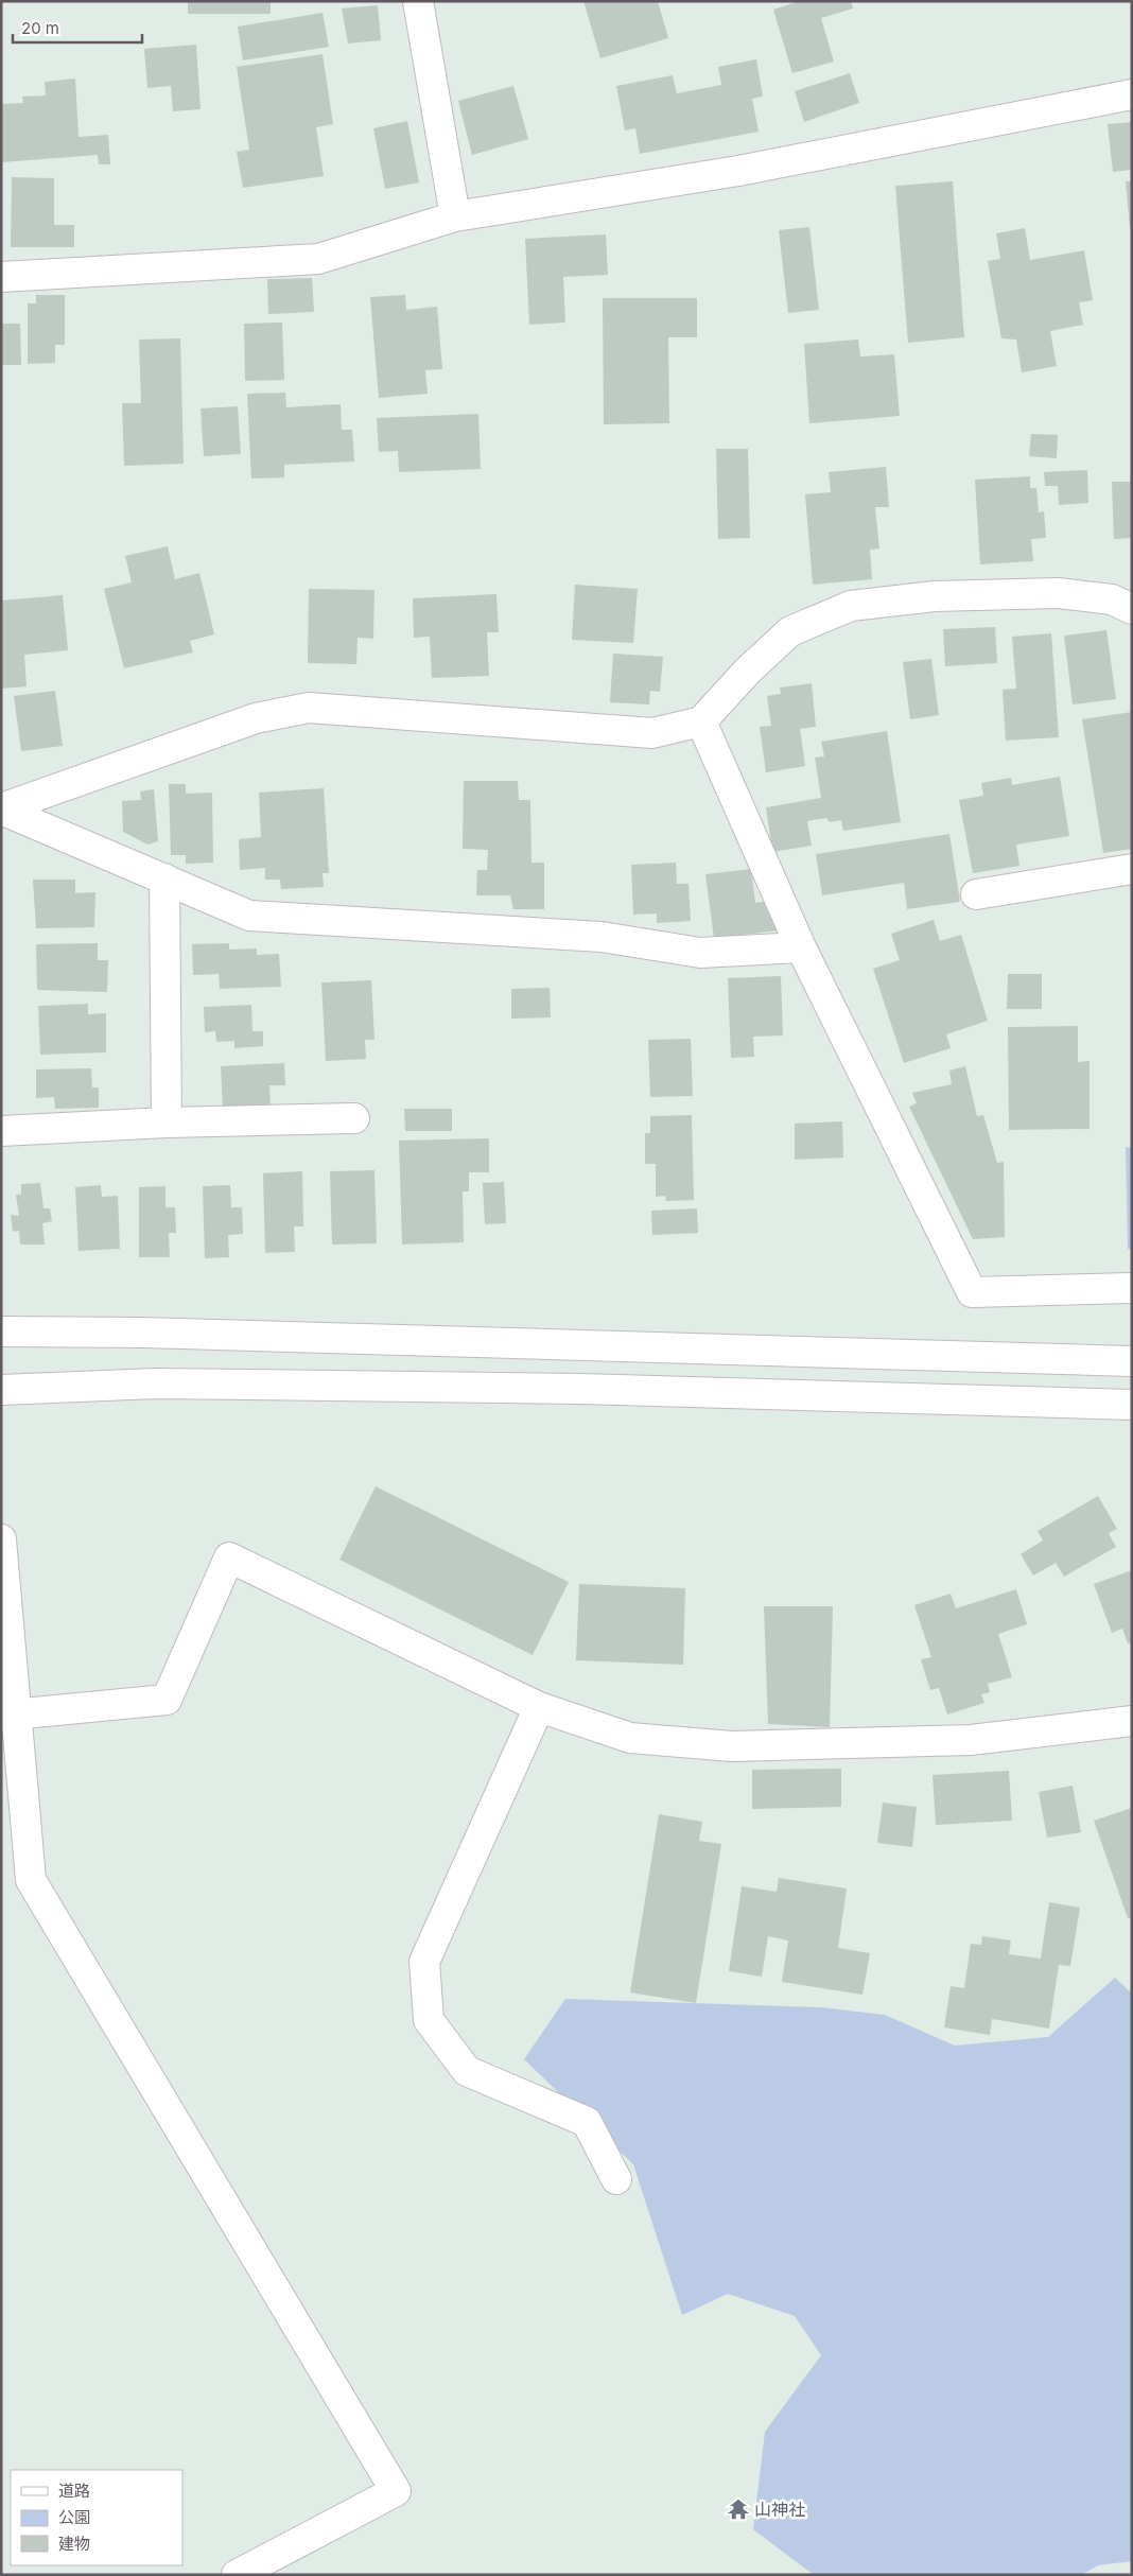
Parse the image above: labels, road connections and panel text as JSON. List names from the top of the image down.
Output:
{
  "places": {
    "temple": ["山神社"]
  },
  "legend": ["道路", "公園", "建物"],
  "scale_bar": "20 m"
}
